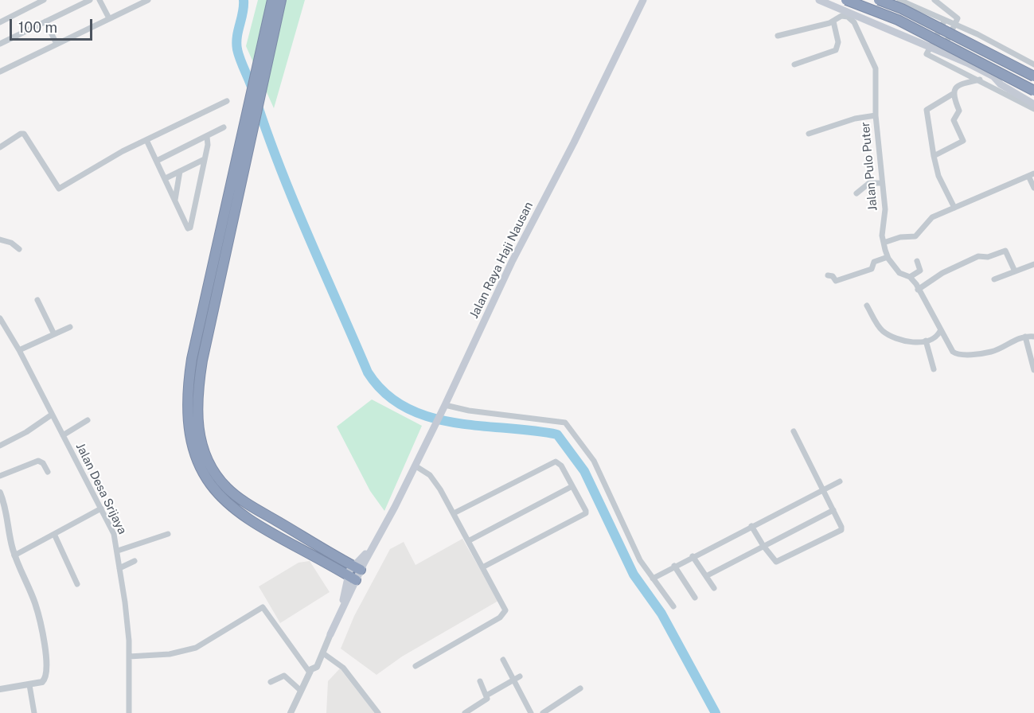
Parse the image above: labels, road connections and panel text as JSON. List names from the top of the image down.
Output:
{
  "streets": {
    "main road": ["Jalan Raya Haji Nausan"],
    "street": ["Jalan Pulo Puter", "Jalan Desa Srijaya"]
  },
  "scale_bar": "100 m"
}
